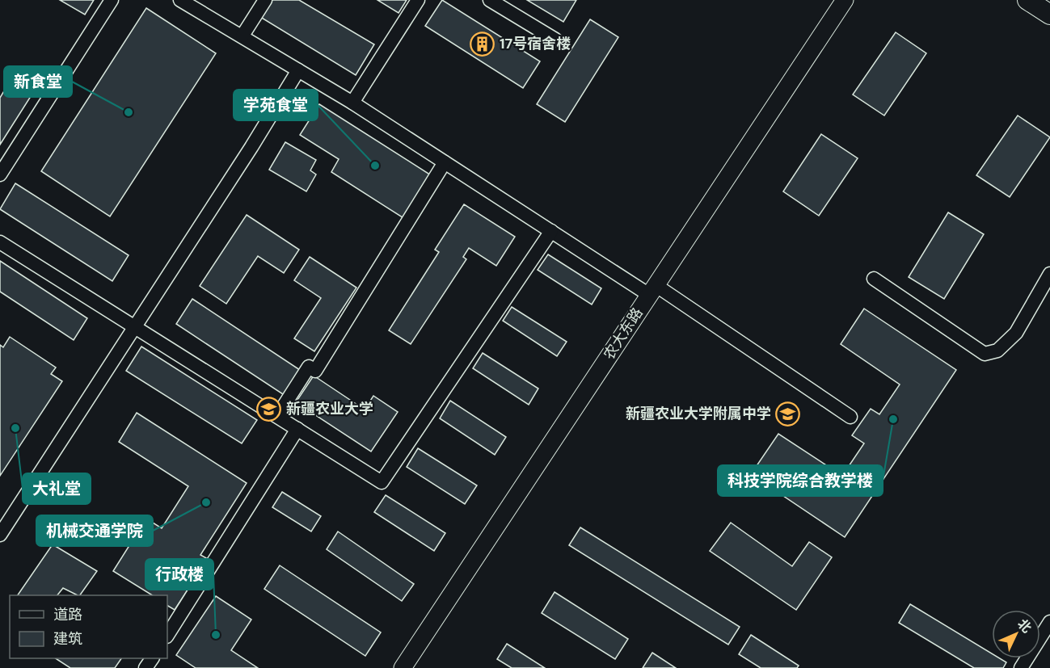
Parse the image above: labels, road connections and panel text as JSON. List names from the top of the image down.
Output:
{
  "streets": {
    "main road": ["农大东路"]
  },
  "places": {
    "building": ["17号宿舍楼"],
    "other": [
      "新食堂",
      "学苑食堂",
      "科技学院综合教学楼",
      "大礼堂",
      "机械交通学院",
      "行政楼"
    ],
    "school or university": ["新疆农业大学", "新疆农业大学附属中学"]
  },
  "legend": ["道路", "建筑"],
  "north": "top right"
}
